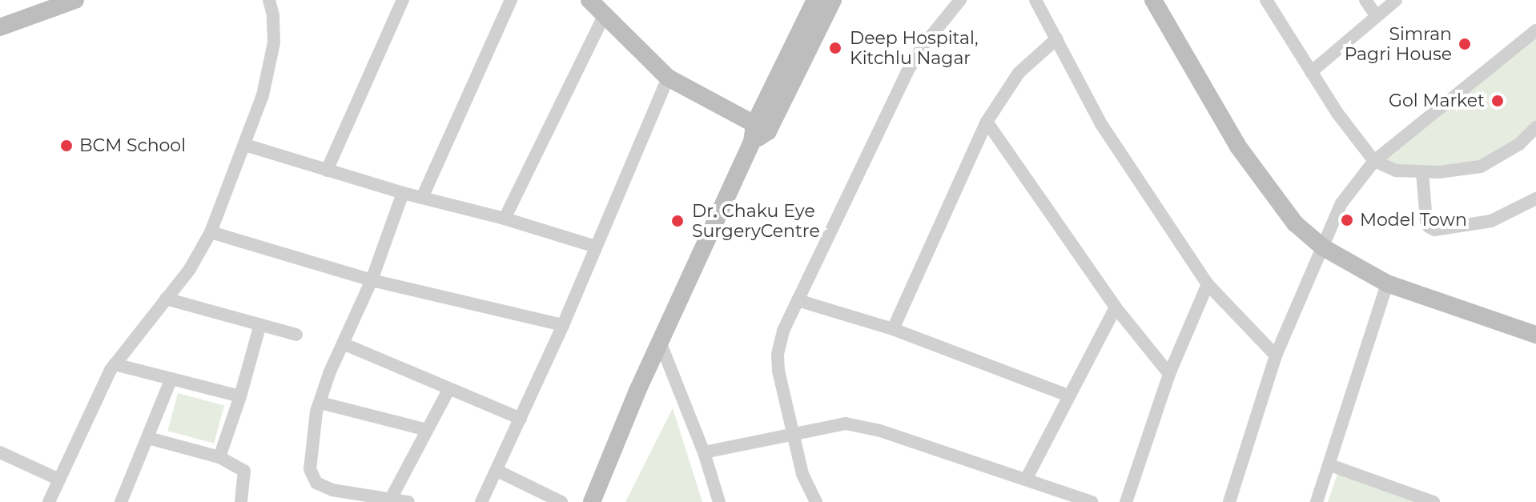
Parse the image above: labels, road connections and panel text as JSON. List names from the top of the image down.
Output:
{
  "places": [
    "Simran Pagri House",
    "Deep Hospital, Kitchlu Nagar",
    "Gol Market",
    "BCM School",
    "Model Town",
    "Dr. Chaku Eye SurgeryCentre"
  ]
}
